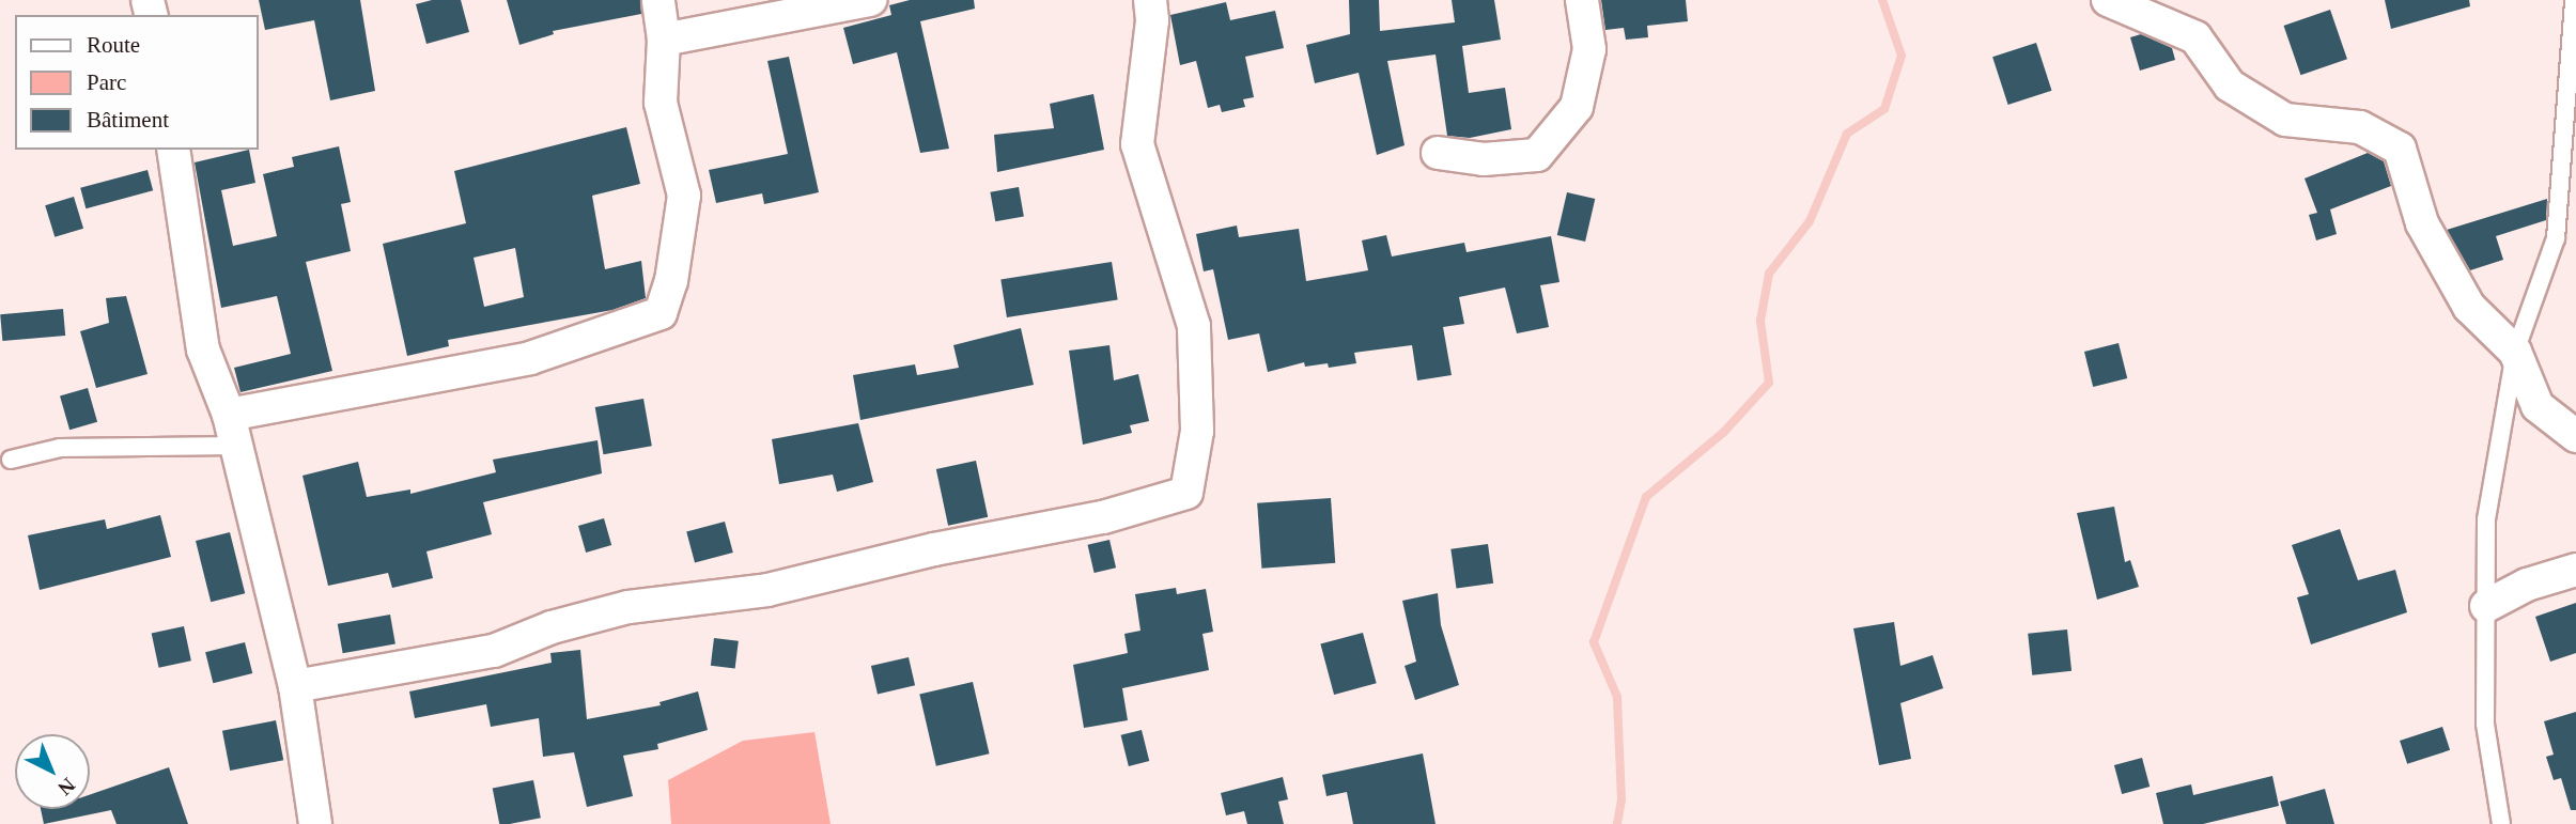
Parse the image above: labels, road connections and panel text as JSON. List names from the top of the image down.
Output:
{
  "legend": ["Route", "Parc", "Bâtiment"],
  "north": "bottom right"
}
